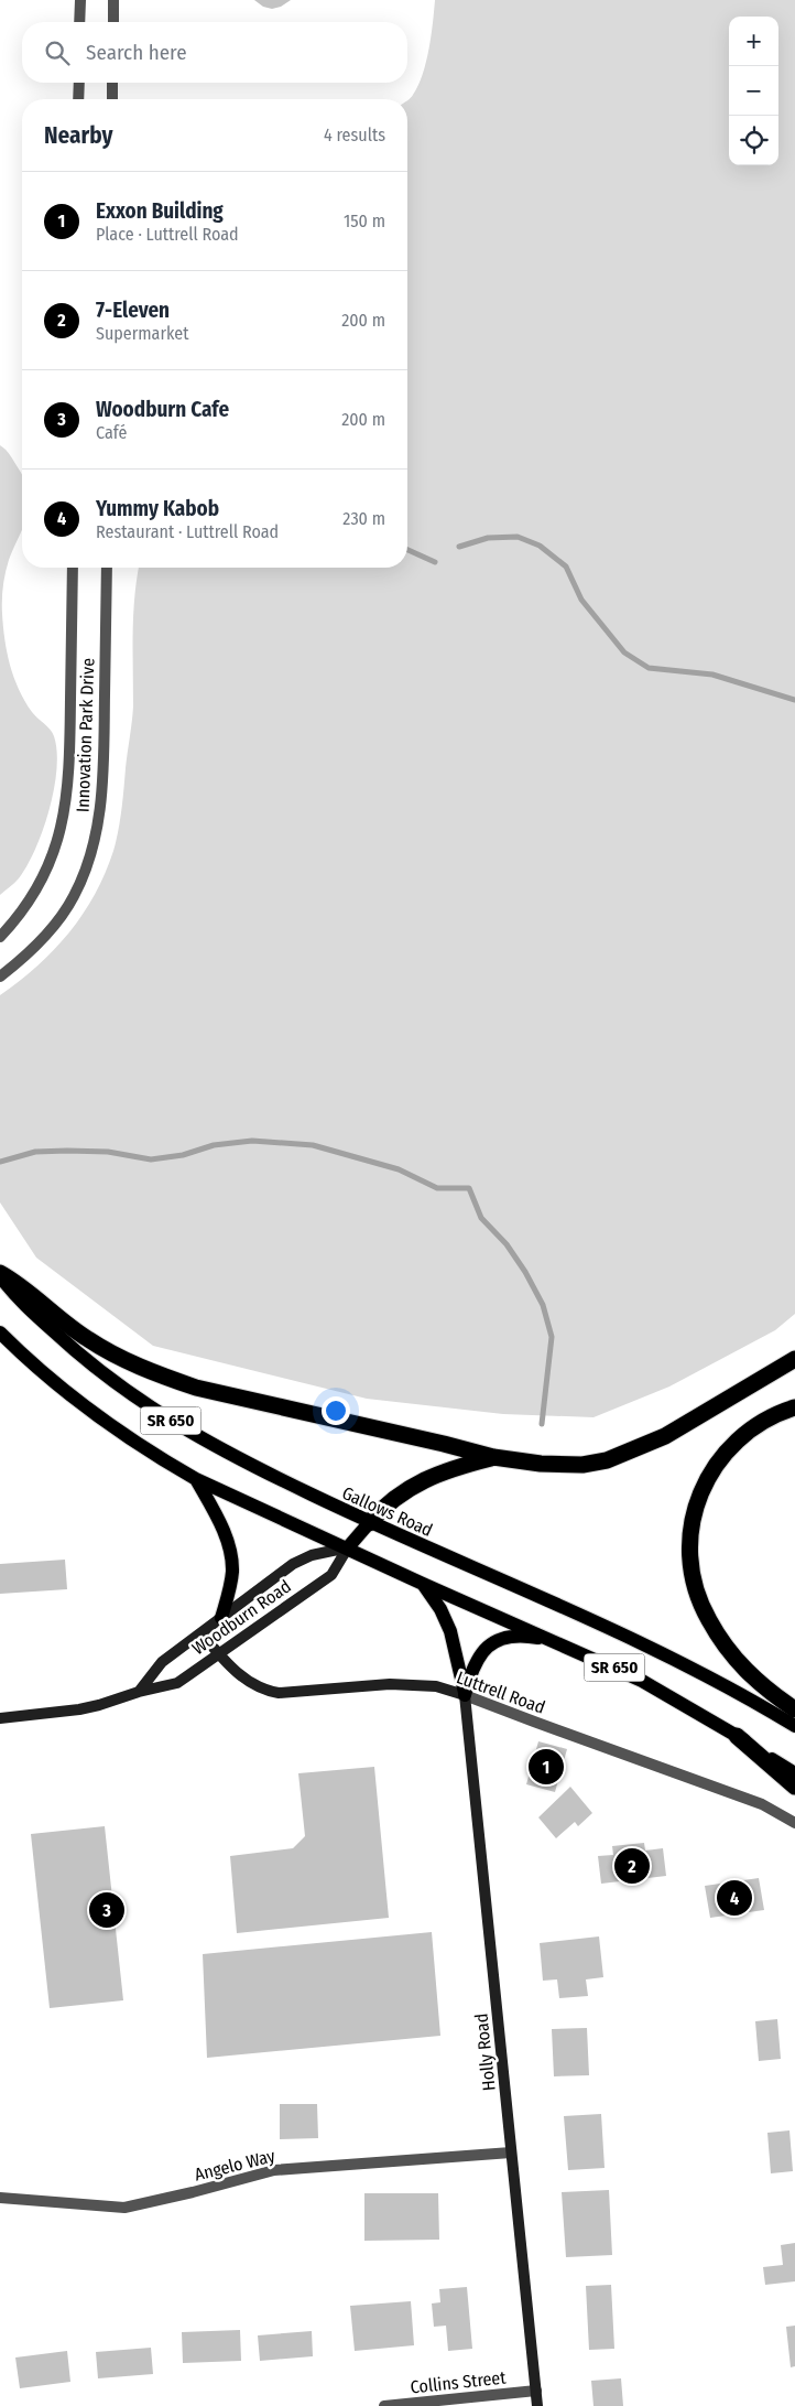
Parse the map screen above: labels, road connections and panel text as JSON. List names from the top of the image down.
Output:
{
  "streets": {
    "main road": ["SR 650", "Gallows Road", "Woodburn Road"],
    "street": [
      "Innovation Park Drive",
      "Luttrell Road",
      "Holly Road",
      "Angelo Way",
      "Collins Street"
    ]
  },
  "crossings": [
    ["SR 650", "Woodburn Road"],
    ["Gallows Road", "Woodburn Road"],
    ["Woodburn Road", "Luttrell Road"],
    ["Luttrell Road", "Holly Road"],
    ["Holly Road", "Angelo Way"],
    ["Holly Road", "Collins Street"]
  ],
  "page": {
    "map_buttons": ["+", "−"],
    "search": "Search here",
    "heading": ["Nearby", "4 results"],
    "list": [
      {
        "mark": "1",
        "name": "Exxon Building",
        "note": "Place · Luttrell Road",
        "value": "150 m"
      },
      {
        "mark": "2",
        "name": "7-Eleven",
        "note": "Supermarket",
        "value": "200 m"
      },
      {
        "mark": "3",
        "name": "Woodburn Cafe",
        "note": "Café",
        "value": "200 m"
      },
      {
        "mark": "4",
        "name": "Yummy Kabob",
        "note": "Restaurant · Luttrell Road",
        "value": "230 m"
      }
    ],
    "pins": [
      "1",
      "2",
      "4",
      "3"
    ]
  }
}
